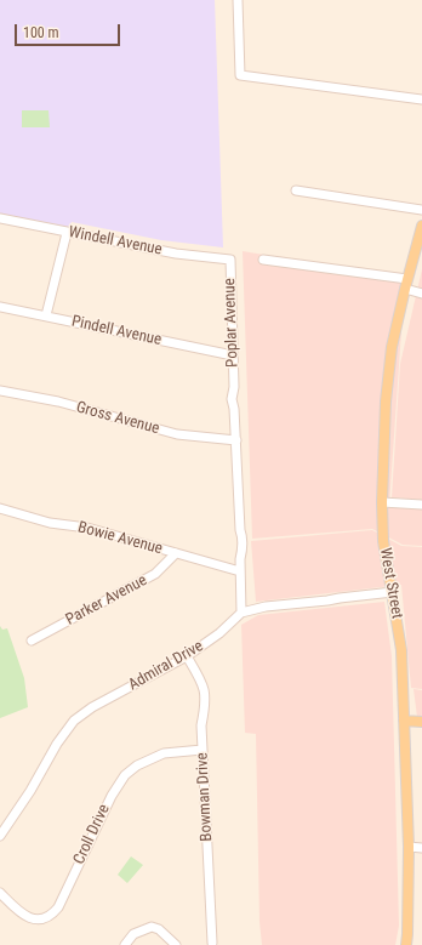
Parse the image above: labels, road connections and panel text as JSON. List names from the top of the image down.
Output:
{
  "streets": {
    "main road": ["West Street"],
    "street": [
      "Windell Avenue",
      "Poplar Avenue",
      "Pindell Avenue",
      "Gross Avenue",
      "Bowie Avenue",
      "Parker Avenue",
      "Admiral Drive",
      "Bowman Drive",
      "Croll Drive"
    ]
  },
  "crossings": [
    ["Windell Avenue", "Poplar Avenue"],
    ["Poplar Avenue", "Pindell Avenue"],
    ["Poplar Avenue", "Gross Avenue"],
    ["Poplar Avenue", "Bowie Avenue"],
    ["Poplar Avenue", "Admiral Drive"],
    ["Bowie Avenue", "Parker Avenue"],
    ["West Street", "Admiral Drive"],
    ["Admiral Drive", "Bowman Drive"],
    ["Bowman Drive", "Croll Drive"]
  ],
  "scale_bar": "100 m"
}
